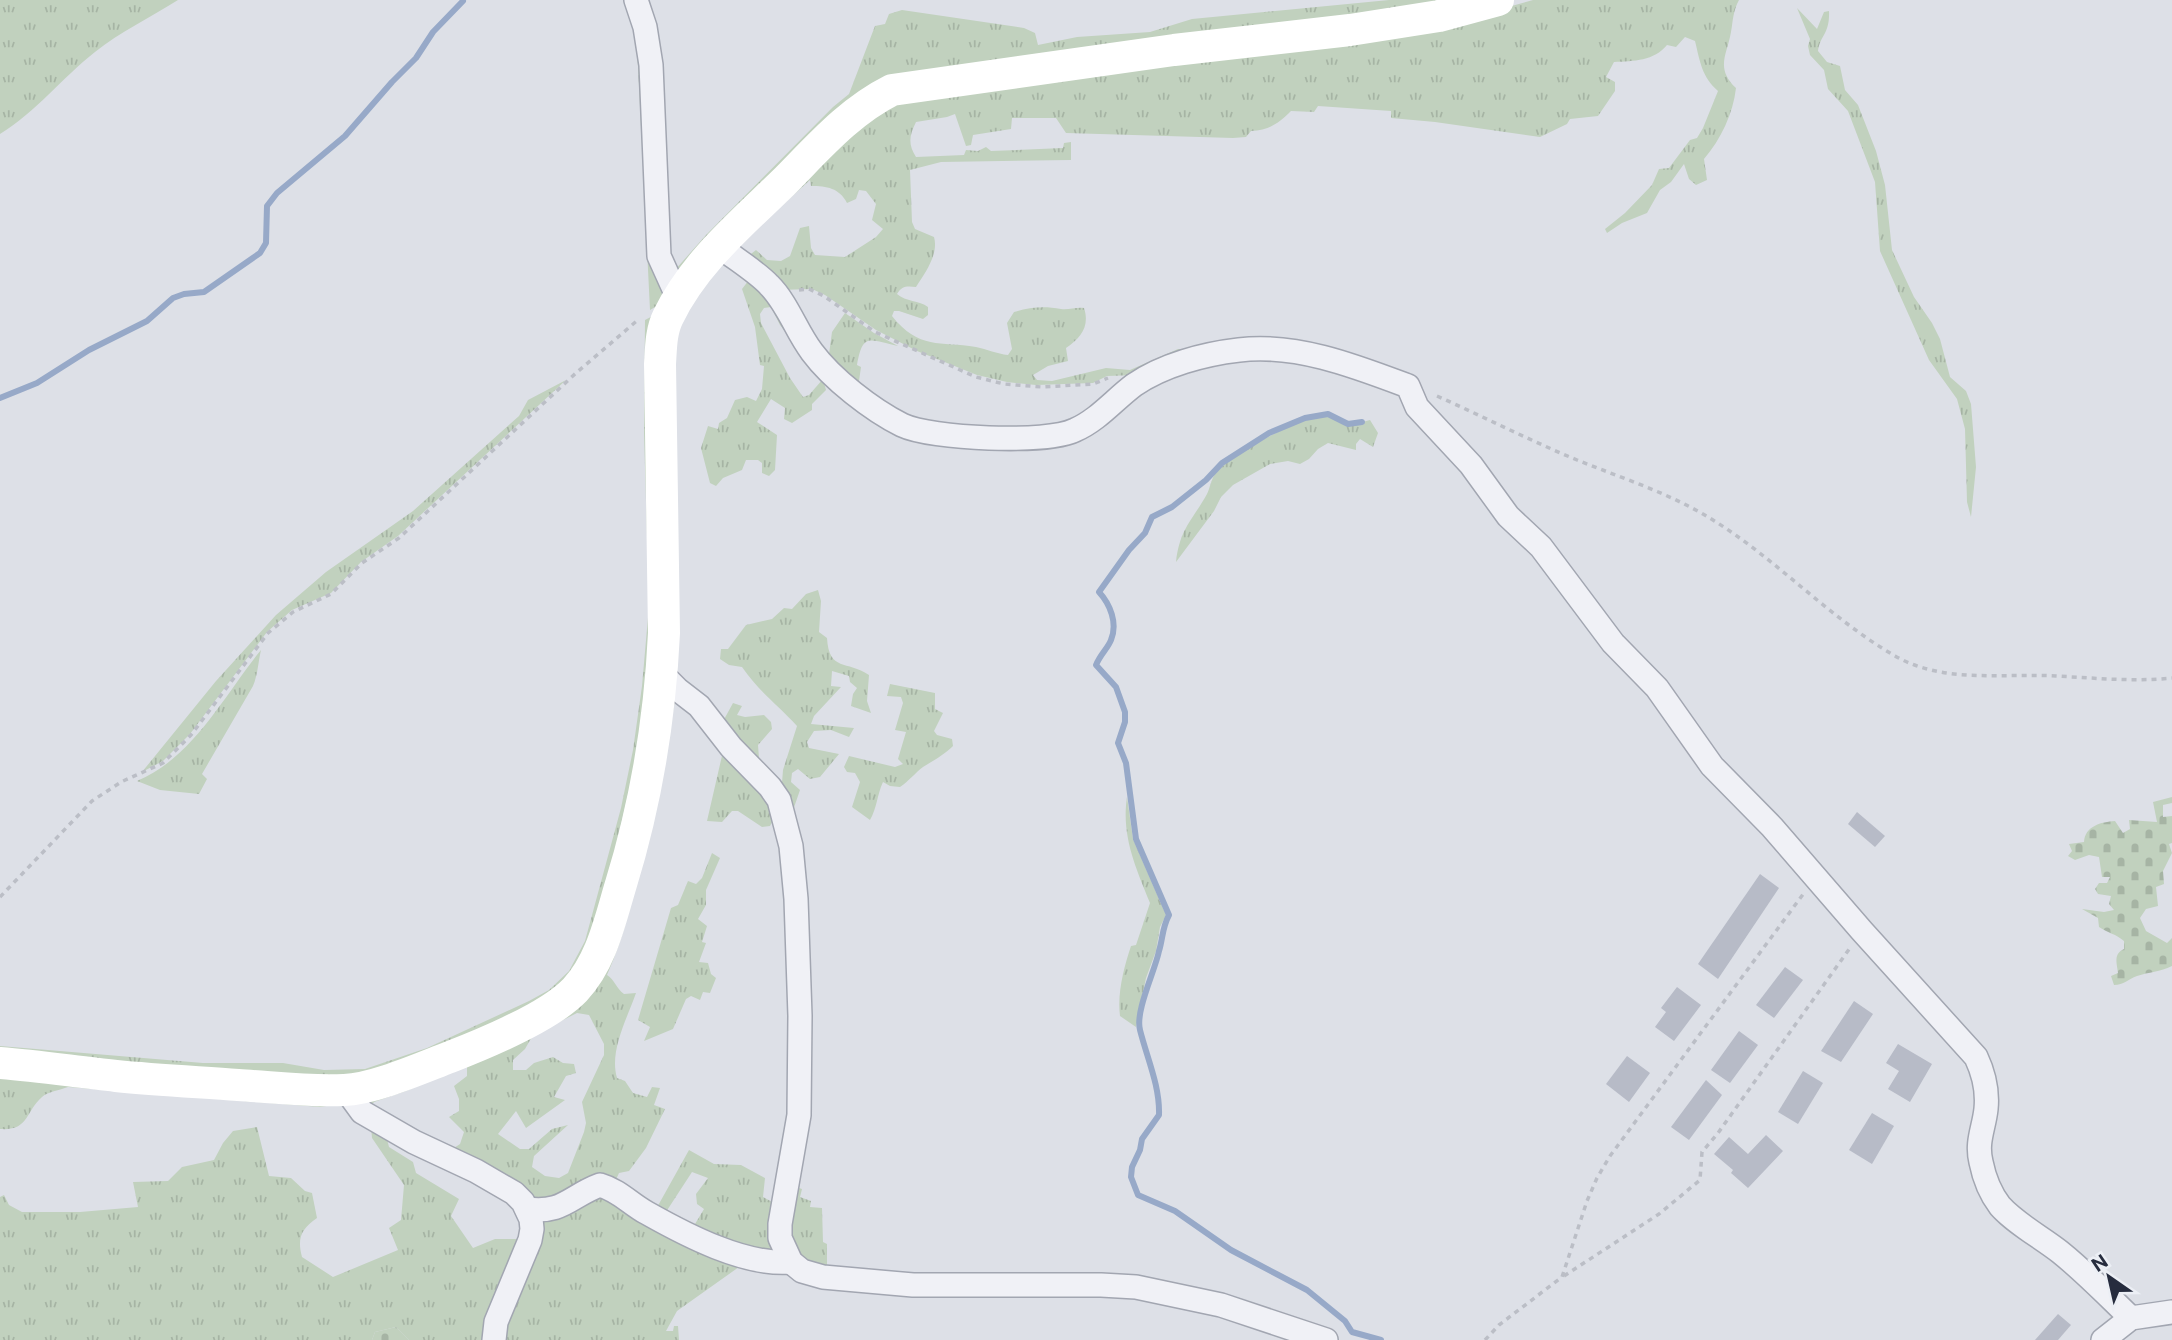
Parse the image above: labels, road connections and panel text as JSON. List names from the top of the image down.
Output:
{
  "north": "top left"
}
